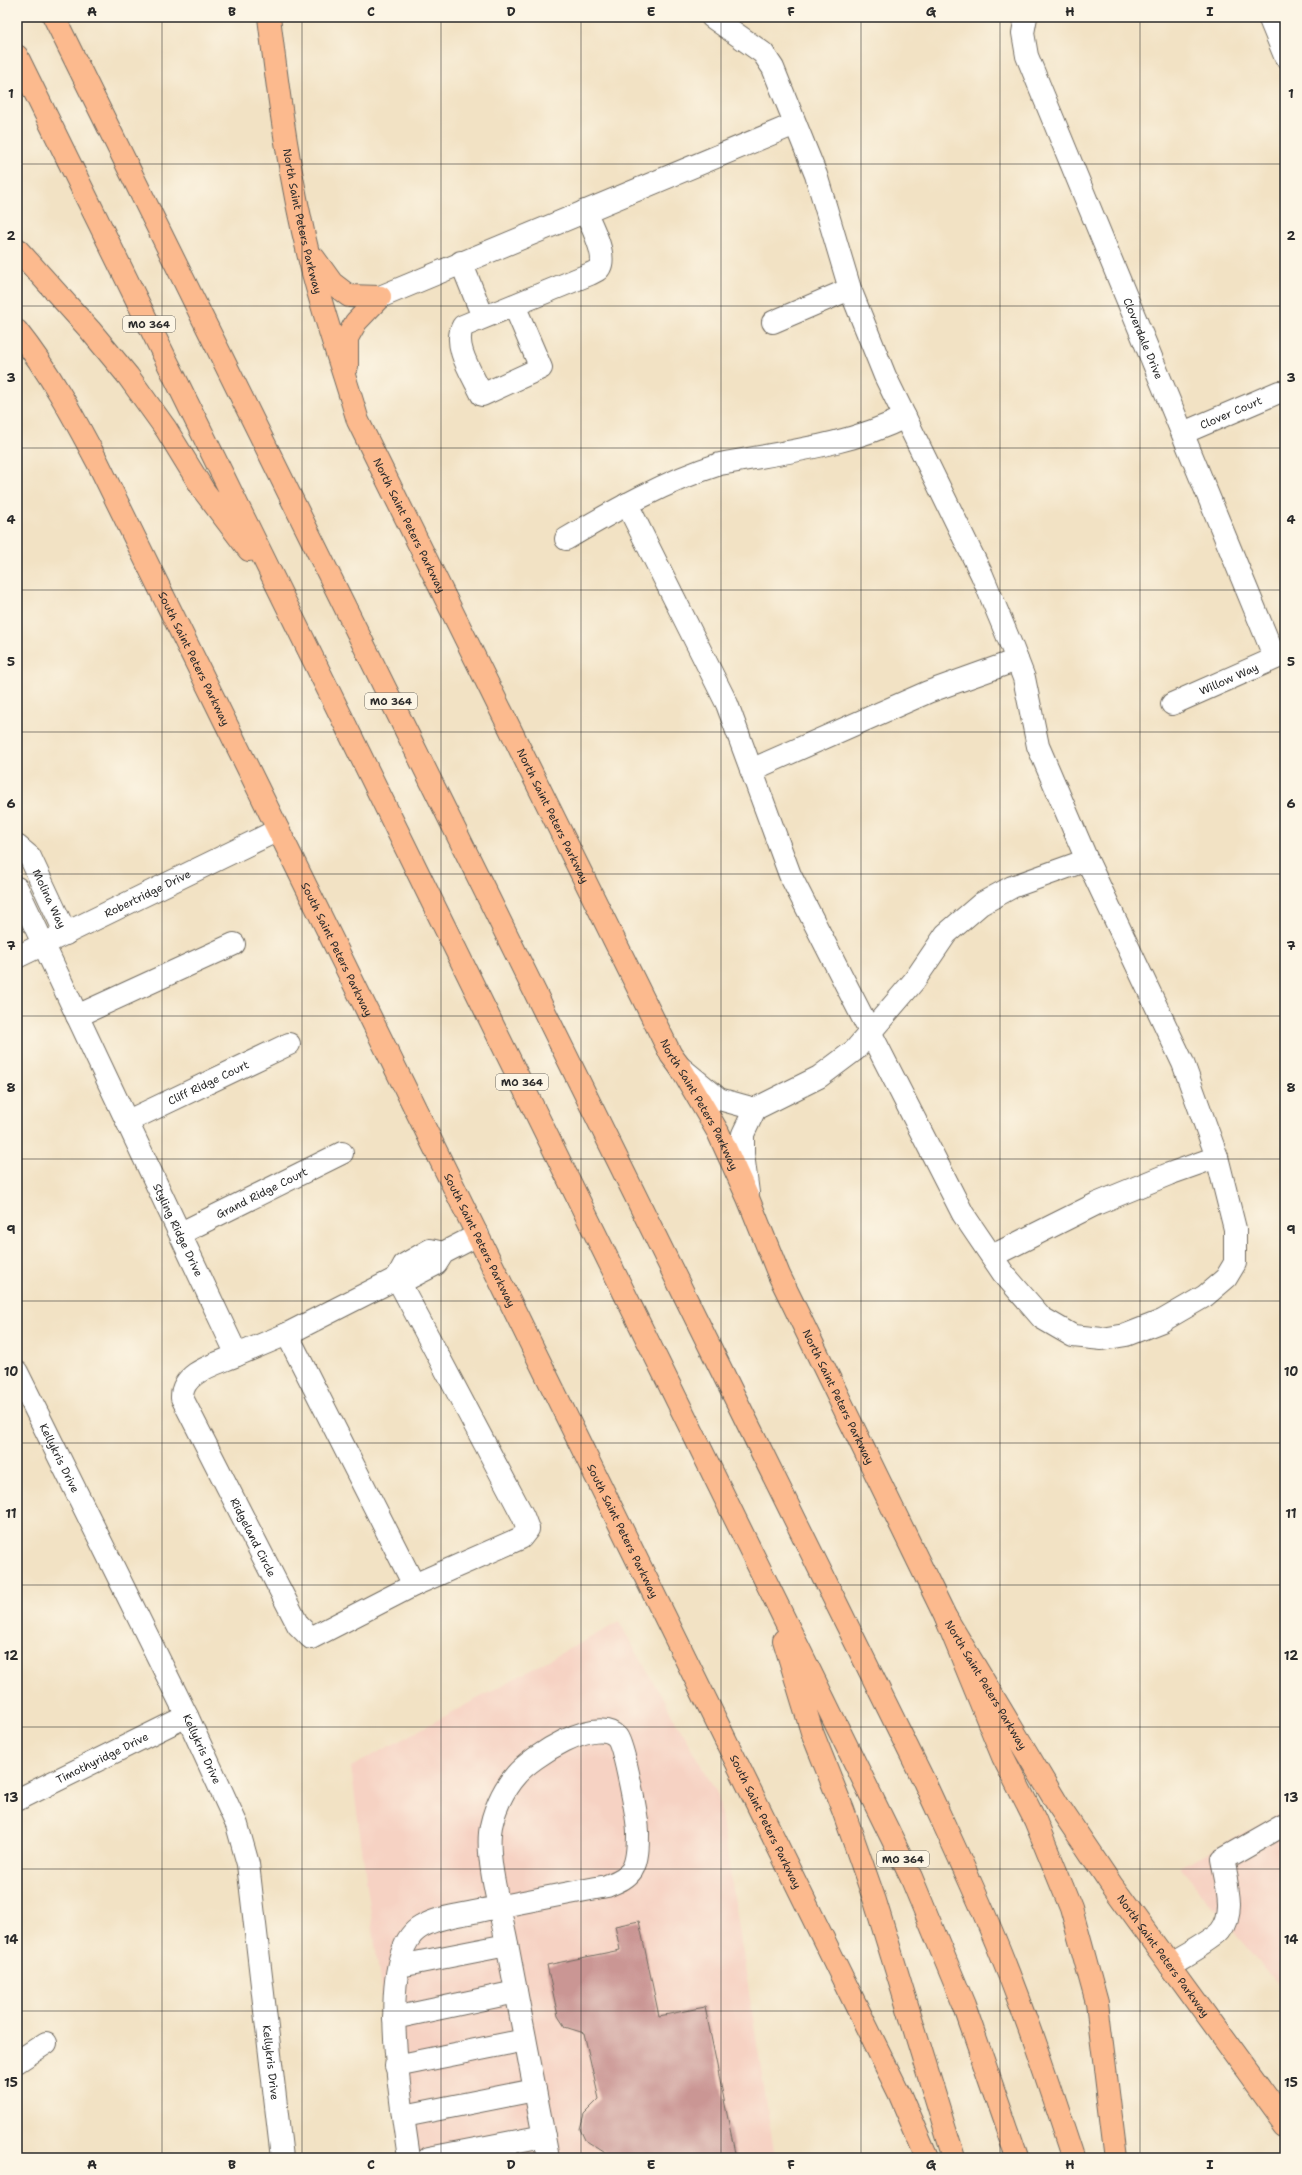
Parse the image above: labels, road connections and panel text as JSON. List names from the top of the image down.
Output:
{
  "streets": {
    "main road": ["North Saint Peters Parkway", "MO 364", "South Saint Peters Parkway"],
    "street": [
      "Cloverdale Drive",
      "Clover Court",
      "Willow Way",
      "Robertridge Drive",
      "Molina Way",
      "Cliff Ridge Court",
      "Grand Ridge Court",
      "Styling Ridge Drive",
      "Kellykris Drive",
      "Ridgeland Circle",
      "Timothyridge Drive"
    ]
  },
  "crossings": [
    ["Cloverdale Drive", "Clover Court"],
    ["Cloverdale Drive", "Willow Way"],
    ["South Saint Peters Parkway", "Robertridge Drive"],
    ["Robertridge Drive", "Molina Way"],
    ["Robertridge Drive", "Styling Ridge Drive"],
    ["Cliff Ridge Court", "Styling Ridge Drive"],
    ["Grand Ridge Court", "Styling Ridge Drive"],
    ["Styling Ridge Drive", "Ridgeland Circle"],
    ["Kellykris Drive", "Timothyridge Drive"]
  ],
  "grid": {
    "columns": [
      "A",
      "B",
      "C",
      "D",
      "E",
      "F",
      "G",
      "H",
      "I"
    ],
    "rows": [
      "1",
      "2",
      "3",
      "4",
      "5",
      "6",
      "7",
      "8",
      "9",
      "10",
      "11",
      "12",
      "13",
      "14",
      "15"
    ]
  }
}
